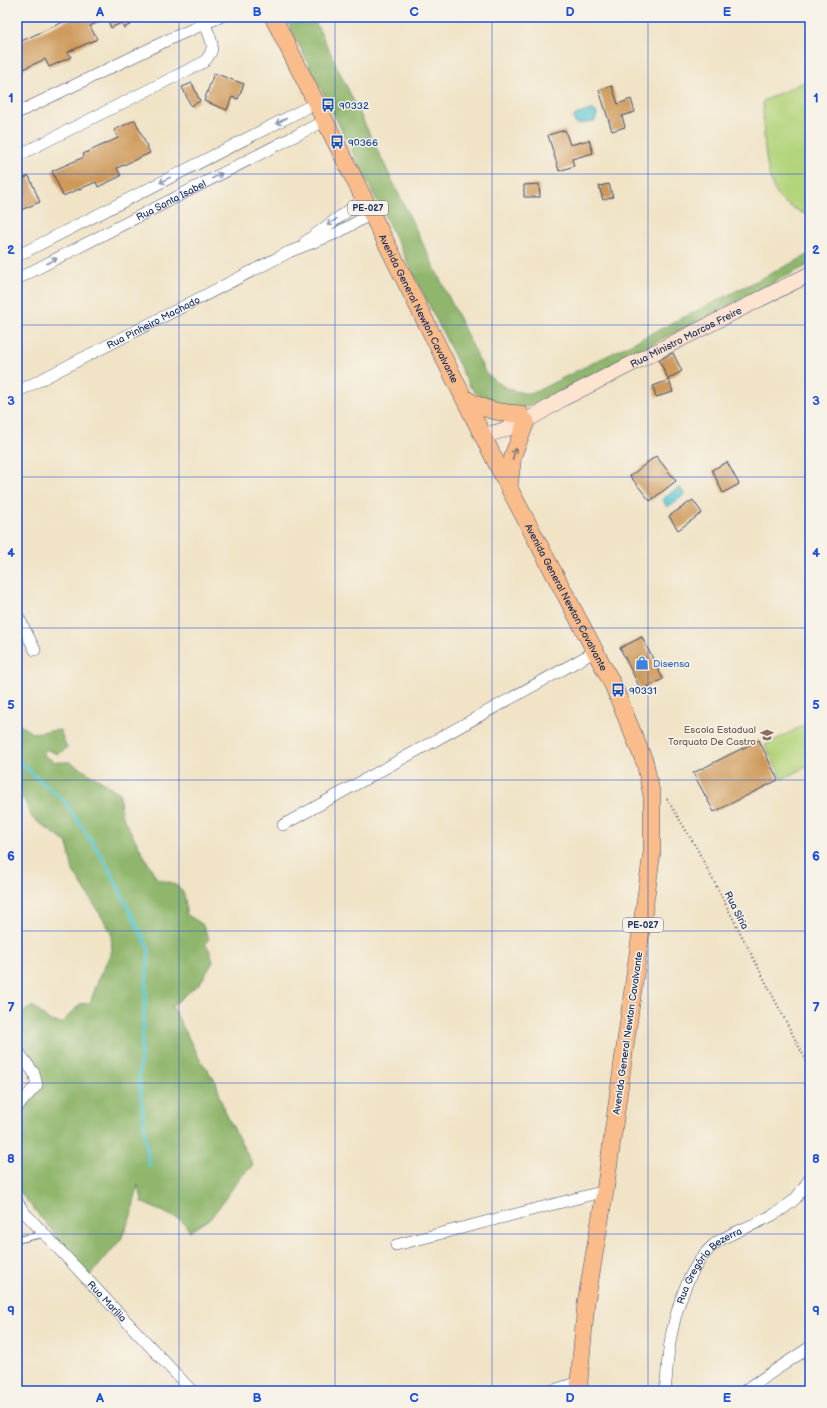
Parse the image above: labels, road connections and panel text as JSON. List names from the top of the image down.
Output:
{
  "streets": {
    "main road": ["PE-027", "Avenida General Newton Cavalvante", "Rua Ministro Marcos Freire"],
    "street": [
      "Rua Santa Isabel",
      "Rua Pinheiro Machado",
      "Rua Gregório Bezerra",
      "Rua Marília"
    ],
    "path": ["Rua Síria"]
  },
  "crossings": [
    ["Rua Santa Isabel", "Avenida General Newton Cavalvante"],
    ["Avenida General Newton Cavalvante", "Rua Ministro Marcos Freire"]
  ],
  "places": {
    "bus stop": ["90332", "90366", "90331"],
    "shop": ["Disensa"],
    "school or university": ["Escola Estadual Torquato De Castro"]
  },
  "grid": {
    "columns": [
      "A",
      "B",
      "C",
      "D",
      "E"
    ],
    "rows": [
      "1",
      "2",
      "3",
      "4",
      "5",
      "6",
      "7",
      "8",
      "9"
    ]
  }
}
